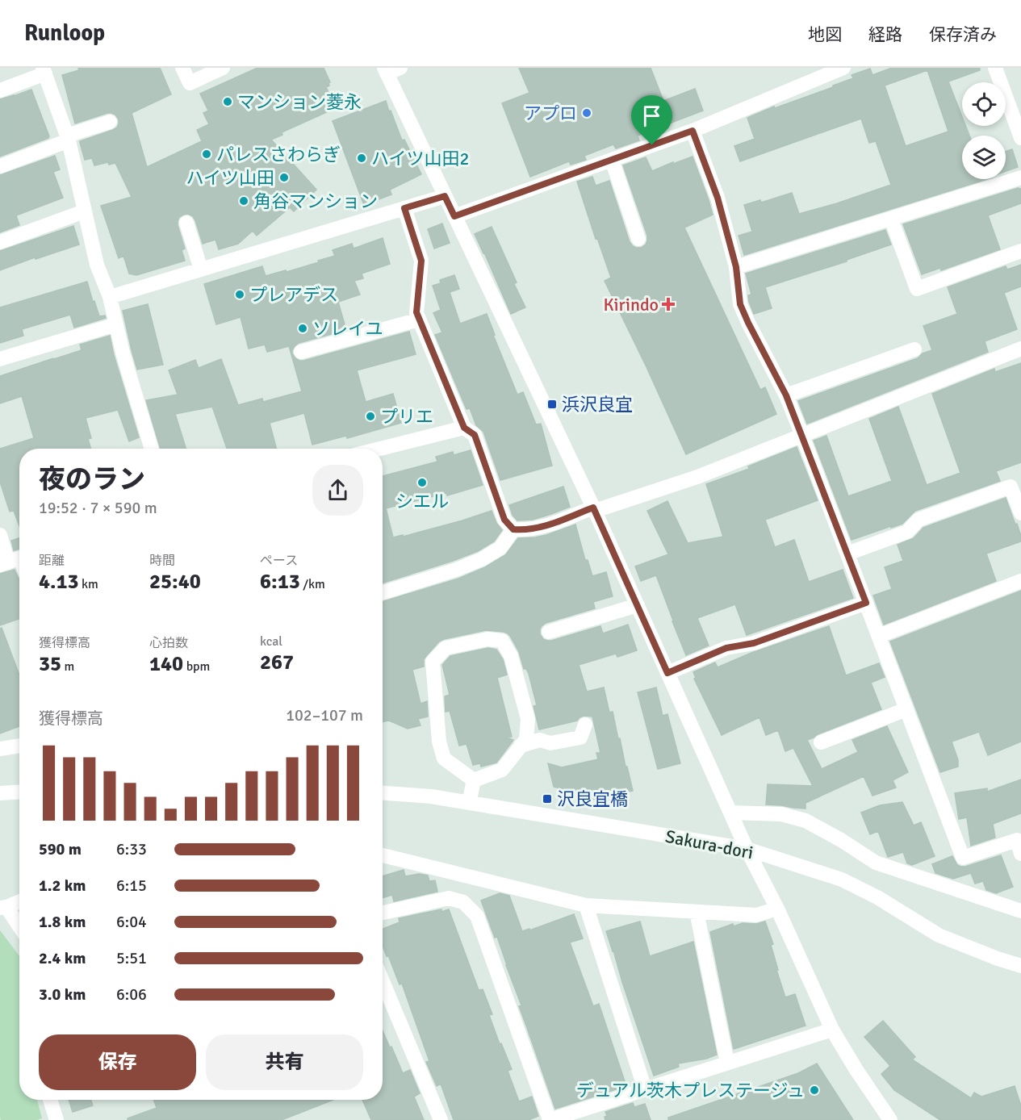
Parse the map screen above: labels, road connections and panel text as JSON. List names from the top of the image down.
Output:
{
  "streets": {
    "street": ["Sakura-dori"]
  },
  "places": {
    "other": [
      "マンション菱永",
      "アプロ",
      "パレスさわらぎ",
      "ハイツ山田2",
      "ハイツ山田",
      "角谷マンション",
      "プレアデス",
      "ソレイユ",
      "プリエ",
      "シエル",
      "デュアル茨木プレステージュ"
    ],
    "health": ["Kirindo"],
    "transit": ["浜沢良宜", "沢良宜橋"]
  },
  "page": {
    "header": "Runloop",
    "nav": ["地図", "経路", "保存済み"],
    "heading": ["夜のラン", "19:52 · 7 × 590 m"],
    "stats": [
      ["距離", "4.13 km"],
      ["時間", "25:40"],
      ["ペース", "6:13 /km"],
      ["獲得標高", "35 m"],
      ["心拍数", "140 bpm"],
      ["kcal", "267"]
    ],
    "chart": ["獲得標高", "102–107 m"],
    "list": [
      {
        "name": "590 m",
        "note": "6:33"
      },
      {
        "name": "1.2 km",
        "note": "6:15"
      },
      {
        "name": "1.8 km",
        "note": "6:04"
      },
      {
        "name": "2.4 km",
        "note": "5:51"
      },
      {
        "name": "3.0 km",
        "note": "6:06"
      }
    ],
    "buttons": ["保存", "共有"]
  }
}
